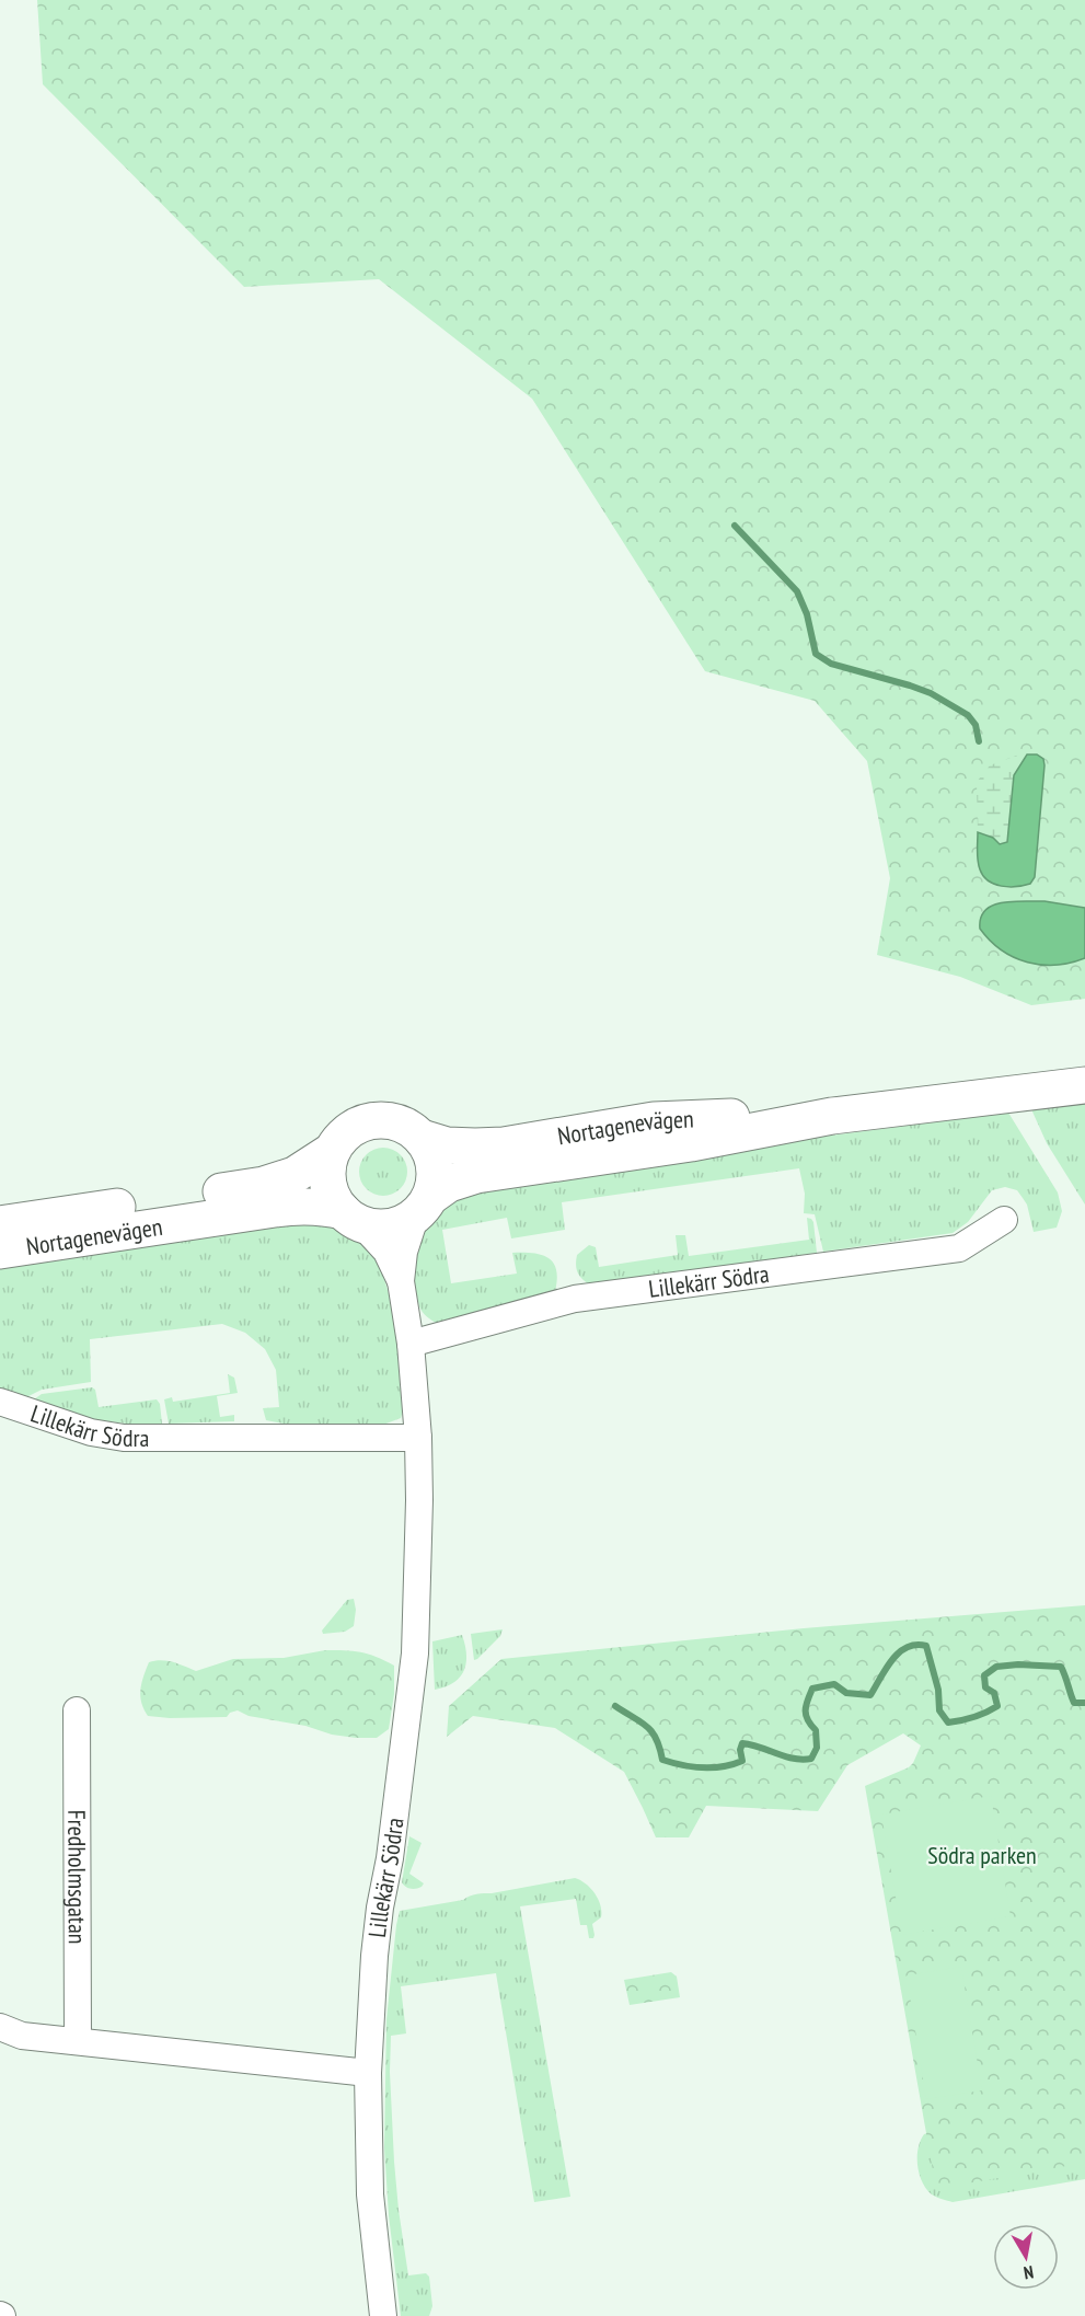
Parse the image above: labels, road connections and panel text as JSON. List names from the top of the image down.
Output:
{
  "streets": {
    "street": ["Nortagenevägen", "Lillekärr Södra", "Fredholmsgatan"]
  },
  "crossings": [
    ["Nortagenevägen", "Lillekärr Södra"]
  ],
  "parks": ["Södra parken"],
  "north": "bottom"
}
